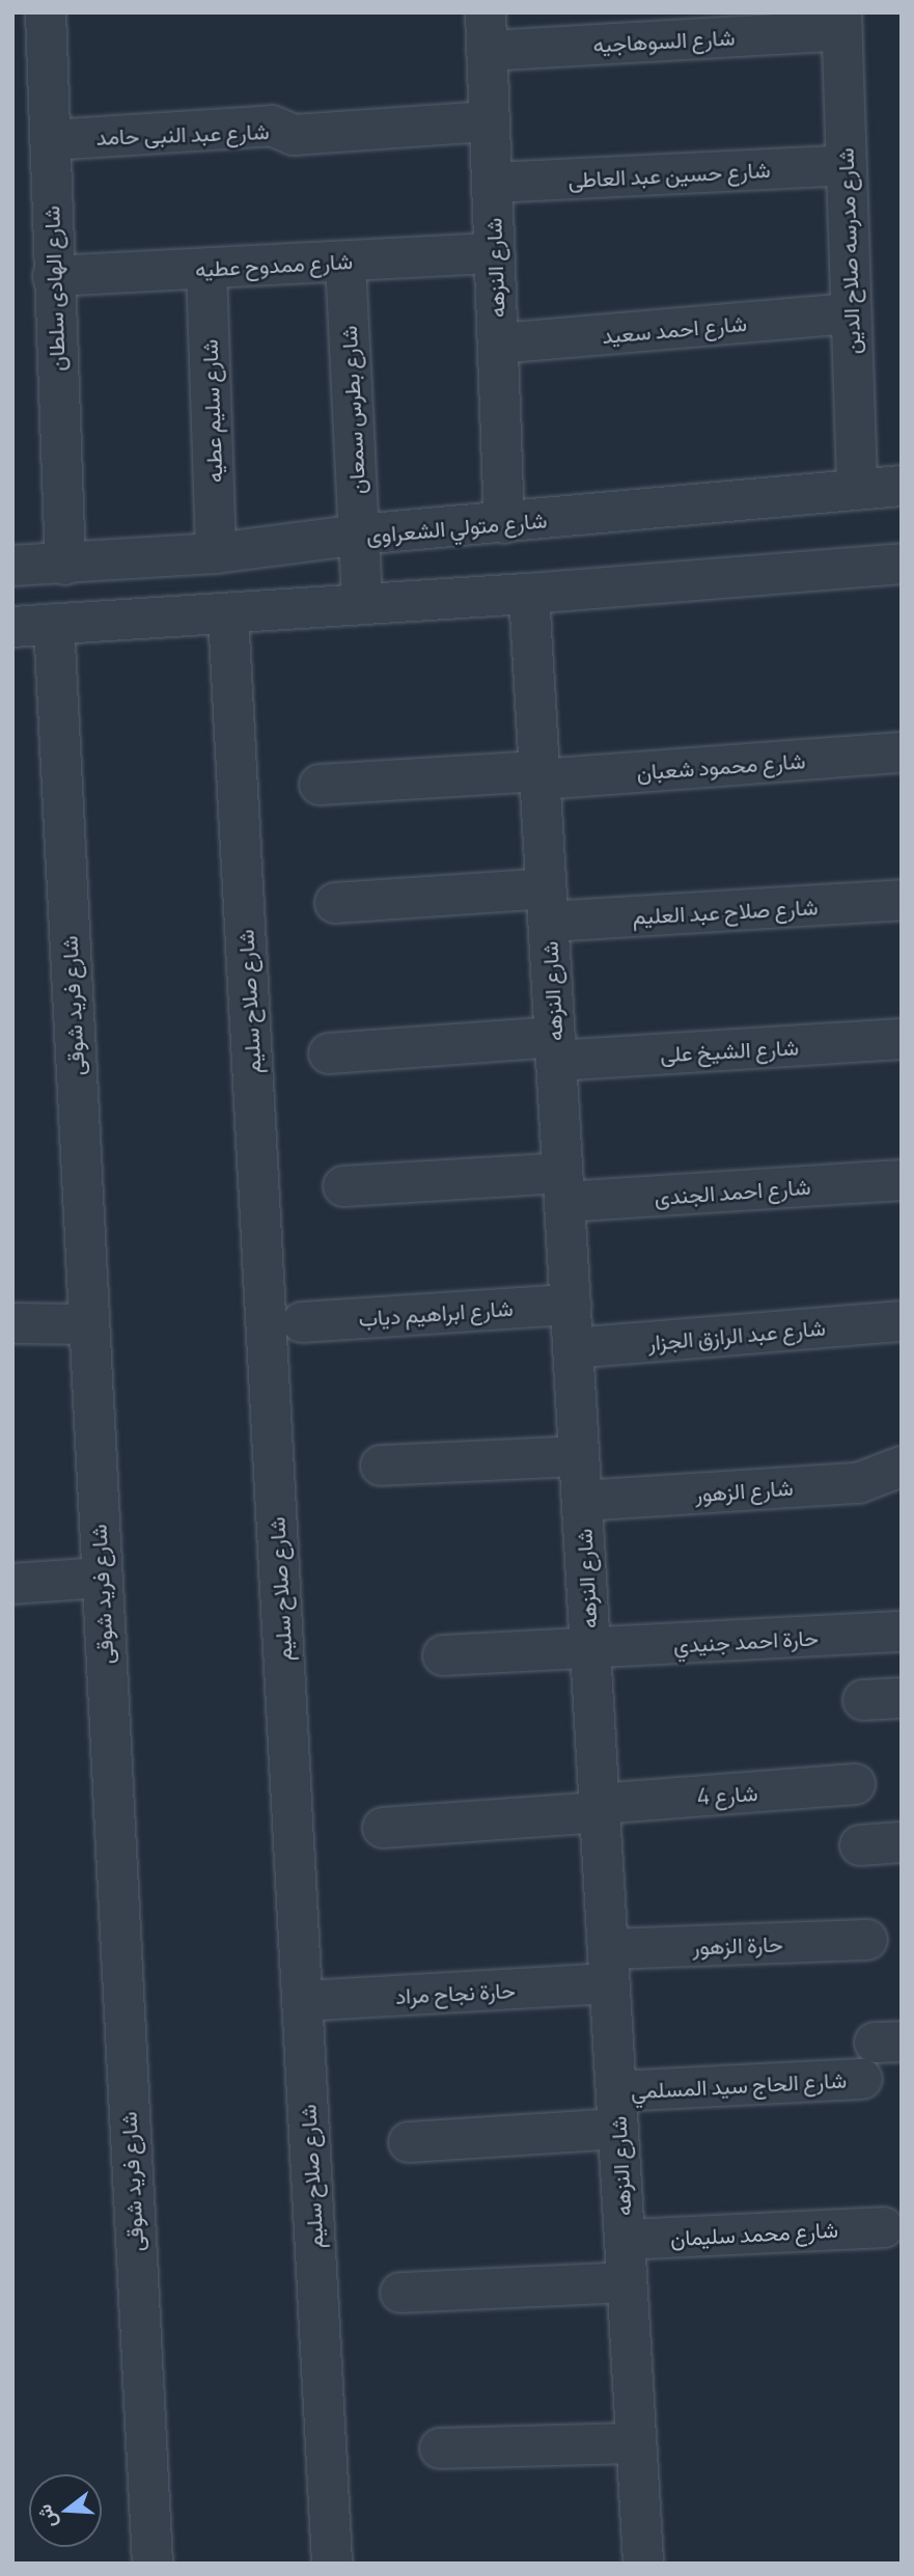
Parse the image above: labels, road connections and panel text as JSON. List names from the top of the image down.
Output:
{
  "streets": {
    "street": [
      "شارع السوهاجيه",
      "شارع عبد النبى حامد",
      "شارع حسين عبد العاطى",
      "شارع مدرسه صلاح الدين",
      "شارع ممدوح عطيه",
      "شارع النزهه",
      "شارع الهادى سلطان",
      "شارع احمد سعيد",
      "شارع بطرس سمعان",
      "شارع سليم عطيه",
      "شارع متولي الشعراوى",
      "شارع محمود شعبان",
      "شارع صلاح عبد العليم",
      "شارع صلاح سليم",
      "شارع فريد شوقى",
      "شارع الشيخ على",
      "شارع احمد الجندى",
      "شارع ابراهيم دياب",
      "شارع عبد الرازق الجزار",
      "شارع الزهور",
      "حارة احمد جنيدي",
      "شارع 4",
      "حارة الزهور",
      "حارة نجاح مراد",
      "شارع الحاج سيد المسلمي",
      "شارع محمد سليمان"
    ]
  },
  "crossings": [
    ["شارع السوهاجيه", "شارع مدرسه صلاح الدين"],
    ["شارع السوهاجيه", "شارع النزهه"],
    ["شارع عبد النبى حامد", "شارع النزهه"],
    ["شارع عبد النبى حامد", "شارع الهادى سلطان"],
    ["شارع حسين عبد العاطى", "شارع مدرسه صلاح الدين"],
    ["شارع حسين عبد العاطى", "شارع النزهه"],
    ["شارع مدرسه صلاح الدين", "شارع احمد سعيد"],
    ["شارع مدرسه صلاح الدين", "شارع متولي الشعراوى"],
    ["شارع ممدوح عطيه", "شارع النزهه"],
    ["شارع ممدوح عطيه", "شارع الهادى سلطان"],
    ["شارع ممدوح عطيه", "شارع بطرس سمعان"],
    ["شارع ممدوح عطيه", "شارع سليم عطيه"],
    ["شارع النزهه", "شارع احمد سعيد"],
    ["شارع النزهه", "شارع متولي الشعراوى"],
    ["شارع النزهه", "شارع محمود شعبان"],
    ["شارع النزهه", "شارع صلاح عبد العليم"],
    ["شارع النزهه", "شارع الشيخ على"],
    ["شارع النزهه", "شارع احمد الجندى"],
    ["شارع النزهه", "شارع ابراهيم دياب"],
    ["شارع النزهه", "شارع عبد الرازق الجزار"],
    ["شارع النزهه", "شارع الزهور"],
    ["شارع النزهه", "حارة احمد جنيدي"],
    ["شارع النزهه", "شارع 4"],
    ["شارع النزهه", "حارة الزهور"],
    ["شارع النزهه", "حارة نجاح مراد"],
    ["شارع النزهه", "شارع الحاج سيد المسلمي"],
    ["شارع النزهه", "شارع محمد سليمان"],
    ["شارع الهادى سلطان", "شارع متولي الشعراوى"],
    ["شارع بطرس سمعان", "شارع متولي الشعراوى"],
    ["شارع سليم عطيه", "شارع متولي الشعراوى"],
    ["شارع صلاح سليم", "حارة نجاح مراد"],
    ["حارة الزهور", "حارة نجاح مراد"]
  ],
  "north": "left"
}
